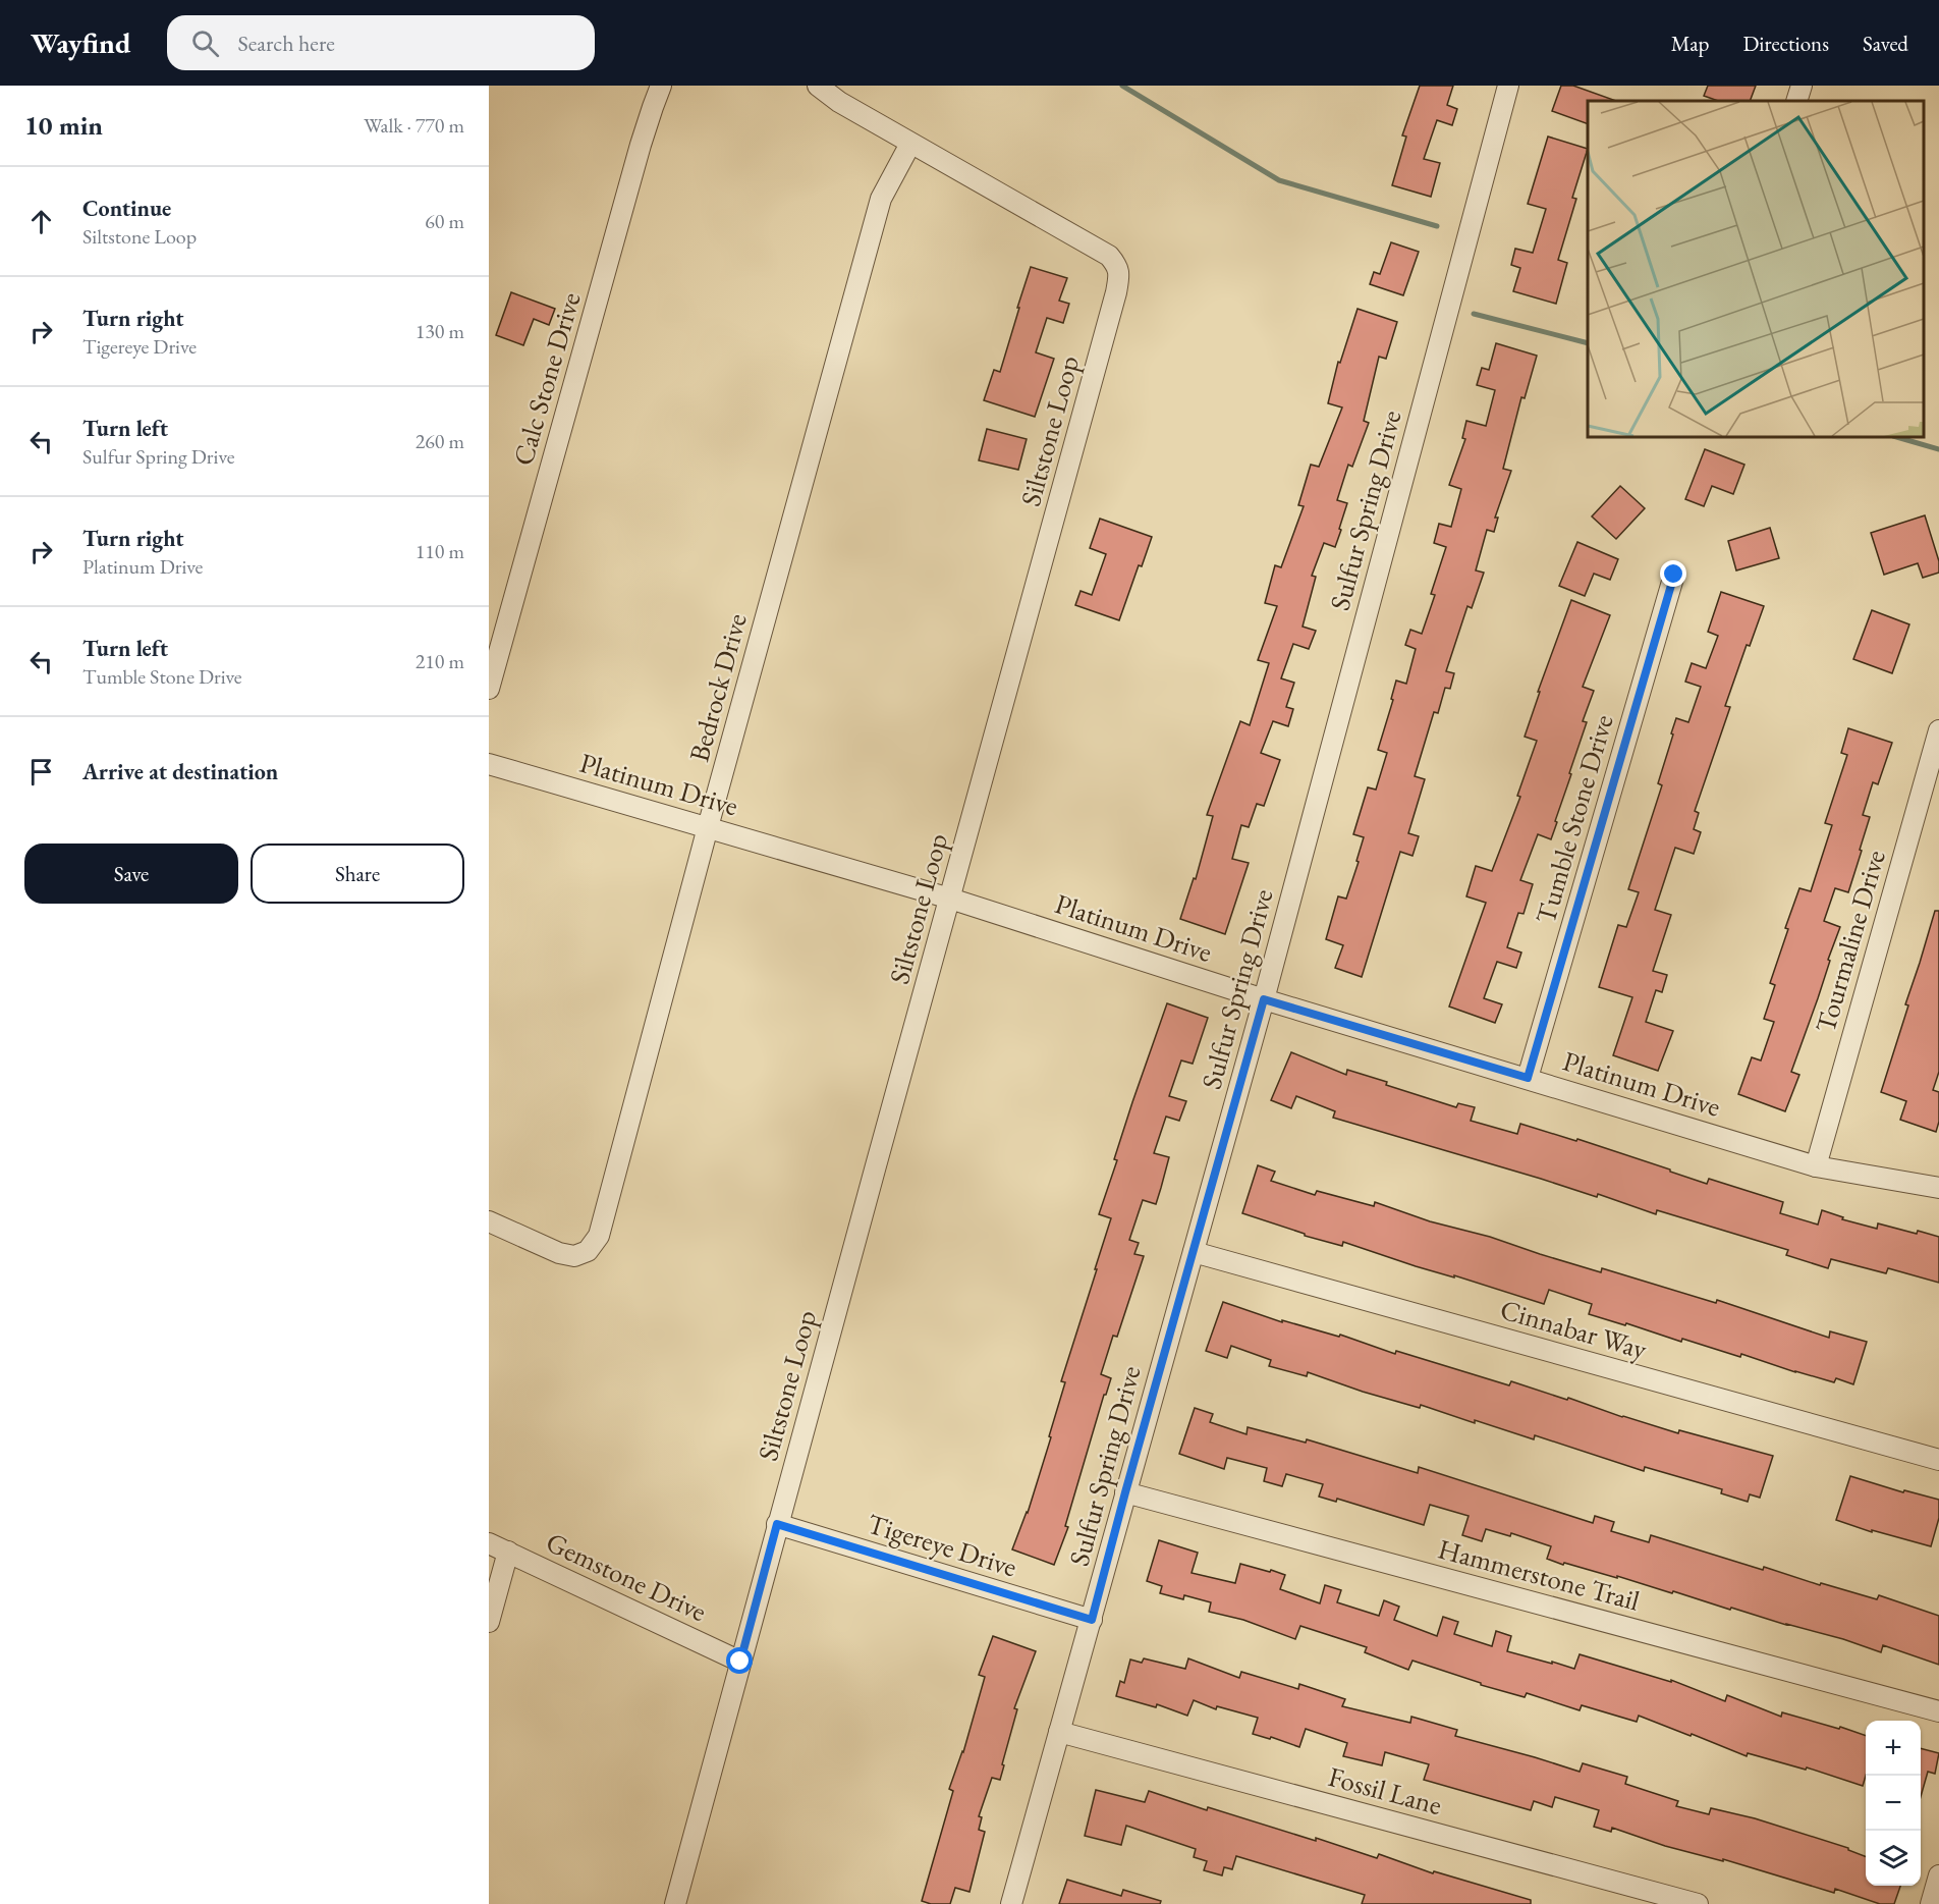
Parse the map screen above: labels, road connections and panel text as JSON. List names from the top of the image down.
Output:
{
  "streets": {
    "street": [
      "Calc Stone Drive",
      "Siltstone Loop",
      "Sulfur Spring Drive",
      "Bedrock Drive",
      "Platinum Drive",
      "Tumble Stone Drive",
      "Tourmaline Drive",
      "Cinnabar Way",
      "Tigereye Drive",
      "Hammerstone Trail",
      "Gemstone Drive",
      "Fossil Lane"
    ]
  },
  "crossings": [
    ["Siltstone Loop", "Bedrock Drive"],
    ["Siltstone Loop", "Platinum Drive"],
    ["Siltstone Loop", "Tigereye Drive"],
    ["Siltstone Loop", "Gemstone Drive"],
    ["Sulfur Spring Drive", "Platinum Drive"],
    ["Sulfur Spring Drive", "Cinnabar Way"],
    ["Sulfur Spring Drive", "Tigereye Drive"],
    ["Sulfur Spring Drive", "Hammerstone Trail"],
    ["Sulfur Spring Drive", "Fossil Lane"],
    ["Bedrock Drive", "Platinum Drive"],
    ["Platinum Drive", "Tumble Stone Drive"],
    ["Platinum Drive", "Tourmaline Drive"]
  ],
  "page": {
    "header": "Wayfind",
    "search": "Search here",
    "nav": ["Map", "Directions", "Saved"],
    "heading": ["10 min", "Walk · 770 m"],
    "list": [
      ["Continue", "Siltstone Loop", "60 m"],
      ["Turn right", "Tigereye Drive", "130 m"],
      ["Turn left", "Sulfur Spring Drive", "260 m"],
      ["Turn right", "Platinum Drive", "110 m"],
      ["Turn left", "Tumble Stone Drive", "210 m"],
      "Arrive at destination"
    ],
    "buttons": ["Save", "Share"],
    "map_buttons": ["+", "−"]
  }
}
